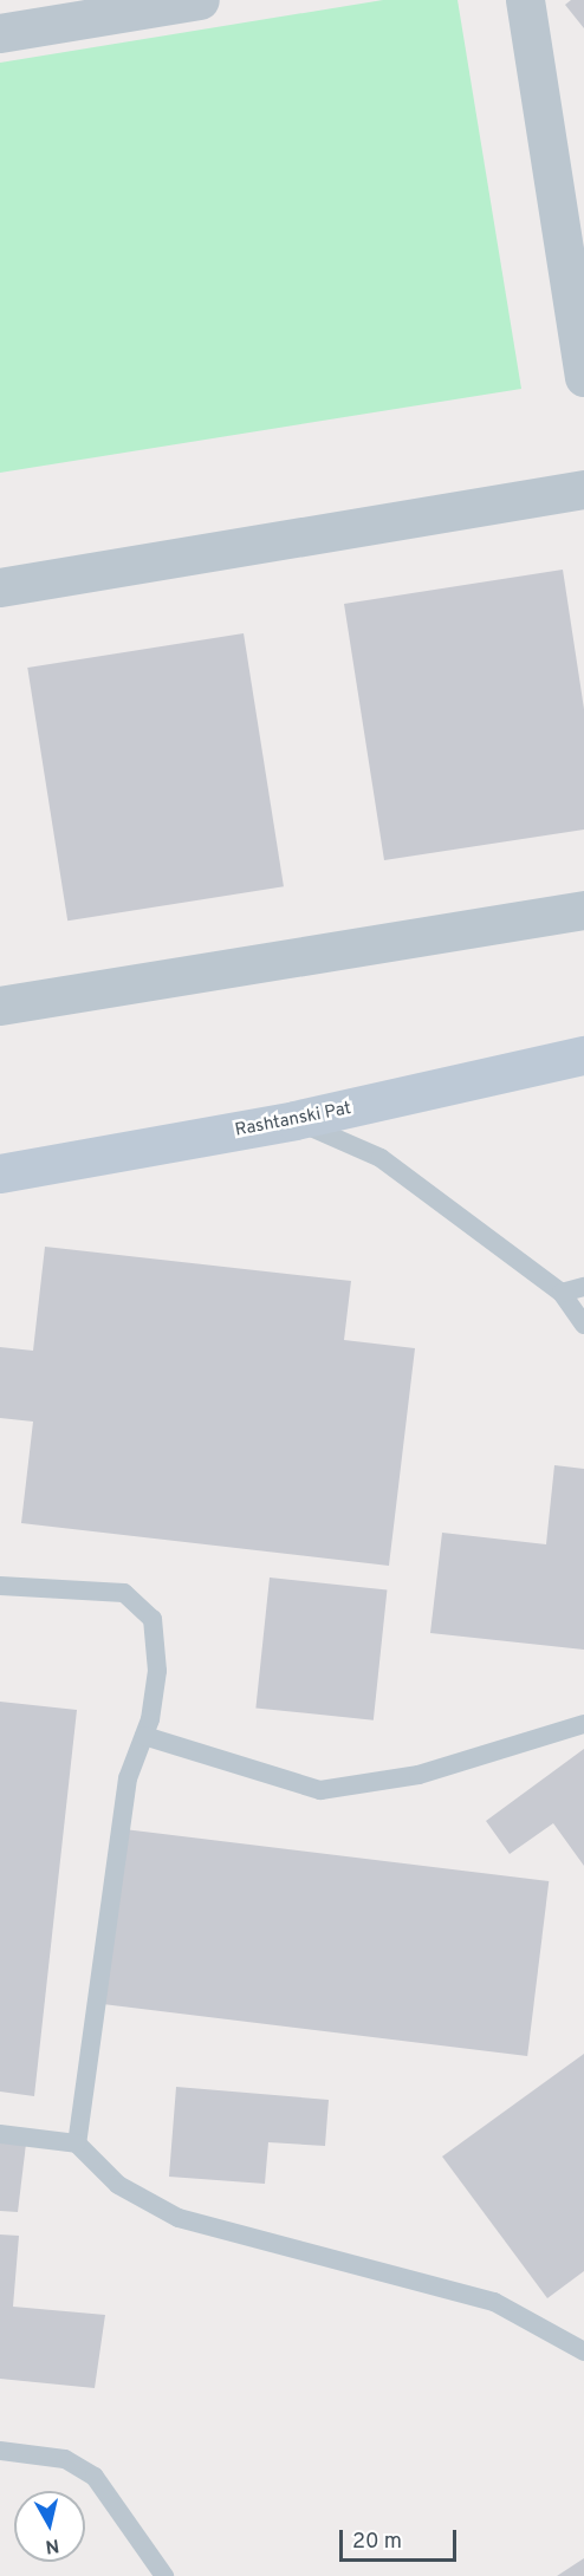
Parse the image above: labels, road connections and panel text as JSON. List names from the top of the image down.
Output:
{
  "streets": {
    "street": ["Rashtanski Pat"]
  },
  "scale_bar": "20 m",
  "north": "bottom"
}
